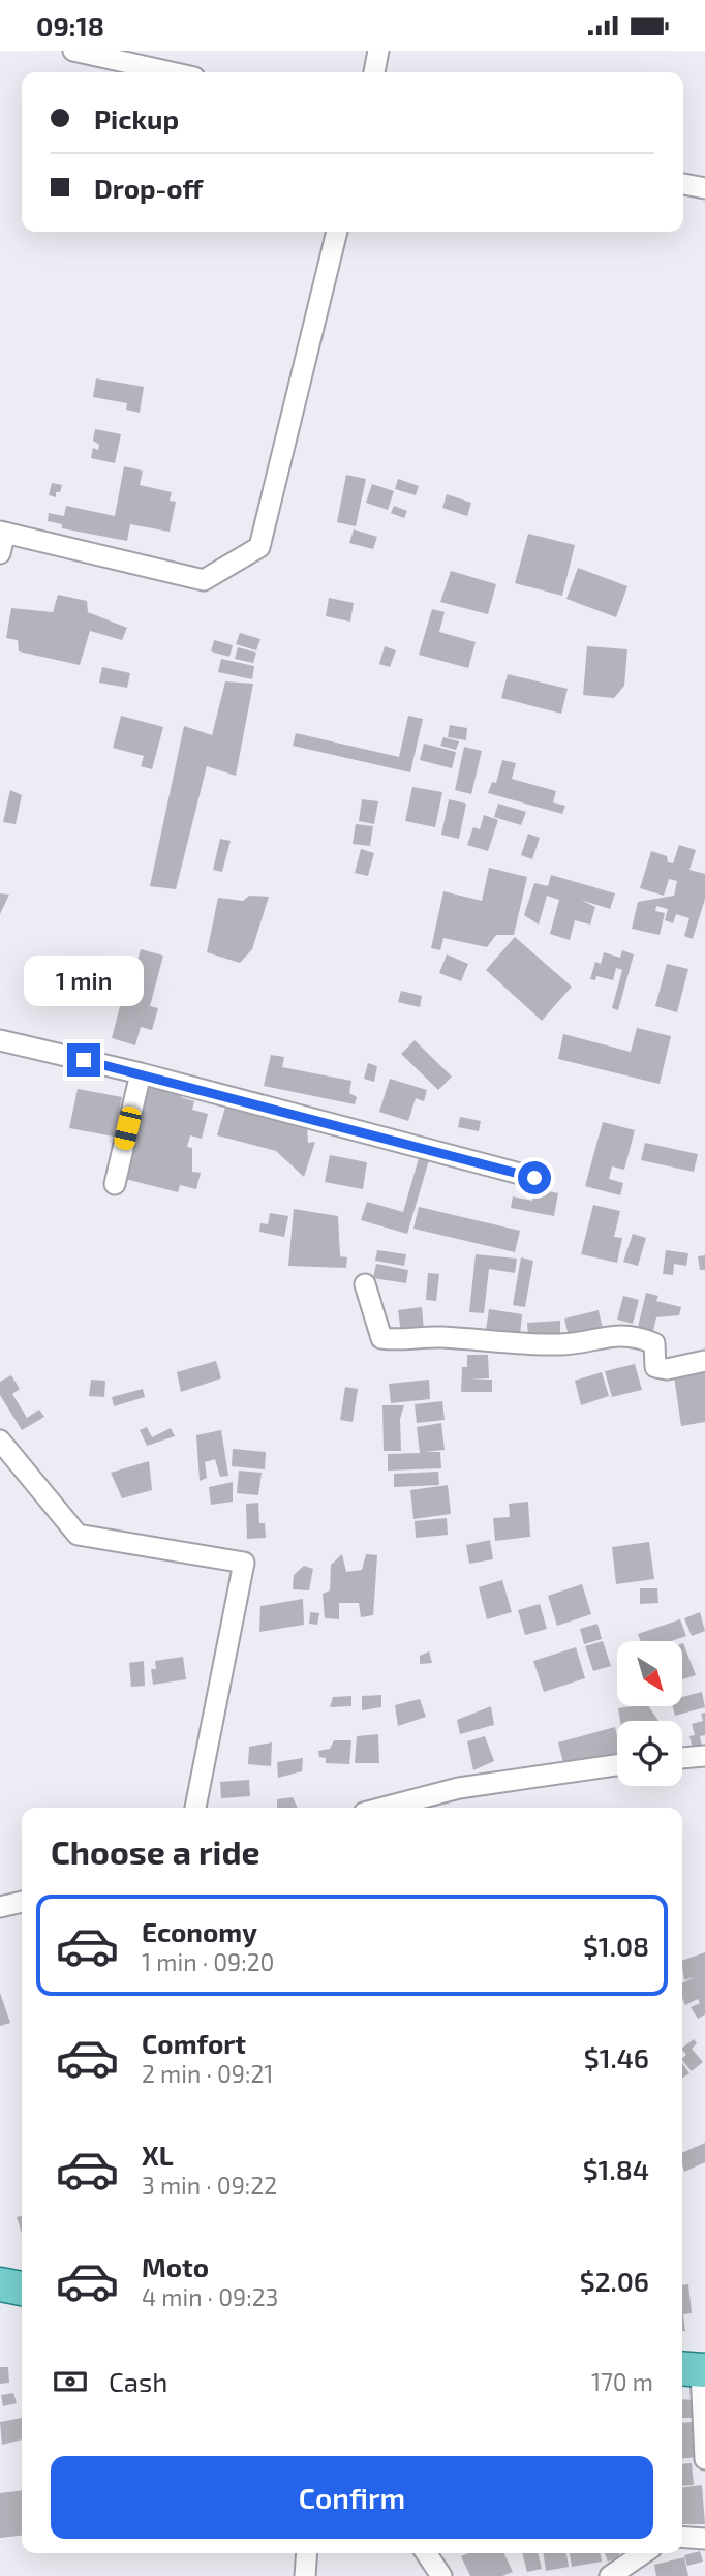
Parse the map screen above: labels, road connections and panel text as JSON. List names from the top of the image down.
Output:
{
  "north": "bottom right",
  "page": {
    "status": "09:18",
    "banner": ["Pickup", "Drop-off"],
    "bubble": "1 min",
    "heading": "Choose a ride",
    "list": [
      {
        "name": "Economy",
        "note": "1 min · 09:20",
        "value": "$1.08"
      },
      {
        "name": "Comfort",
        "note": "2 min · 09:21",
        "value": "$1.46"
      },
      {
        "name": "XL",
        "note": "3 min · 09:22",
        "value": "$1.84"
      },
      {
        "name": "Moto",
        "note": "4 min · 09:23",
        "value": "$2.06"
      }
    ],
    "pay": ["Cash", "170 m"],
    "buttons": "Confirm"
  }
}
